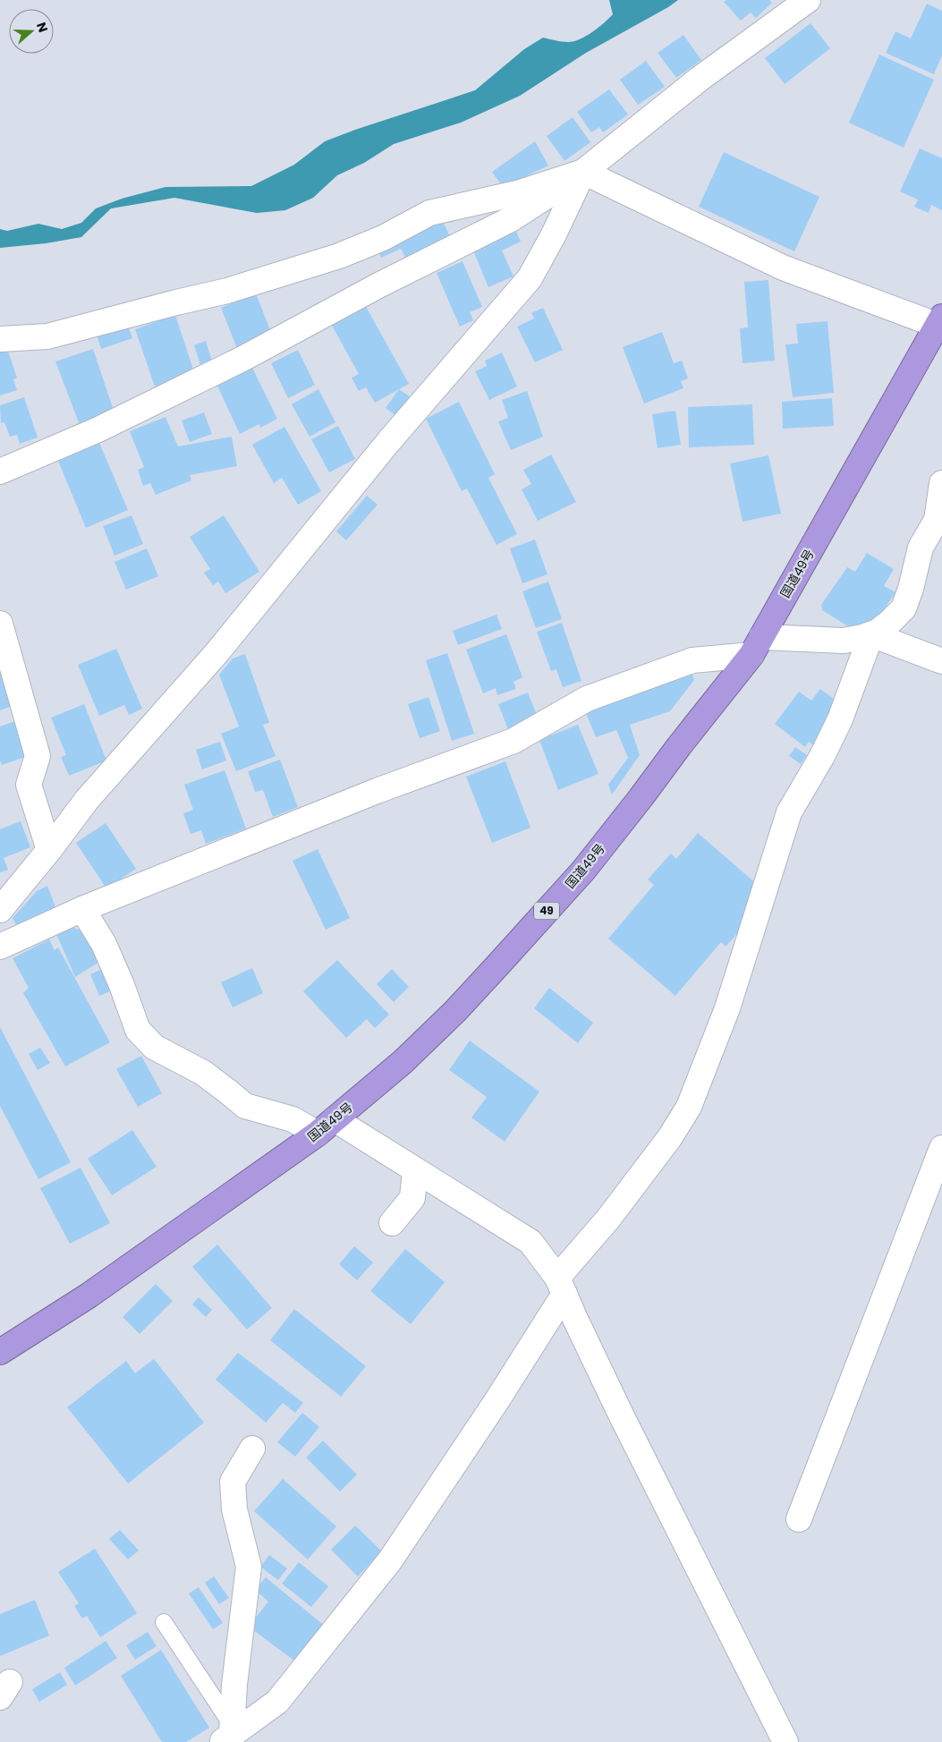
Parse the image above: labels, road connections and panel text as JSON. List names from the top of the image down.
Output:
{
  "streets": {
    "highway": ["国道49号", "49"]
  },
  "north": "right"
}
